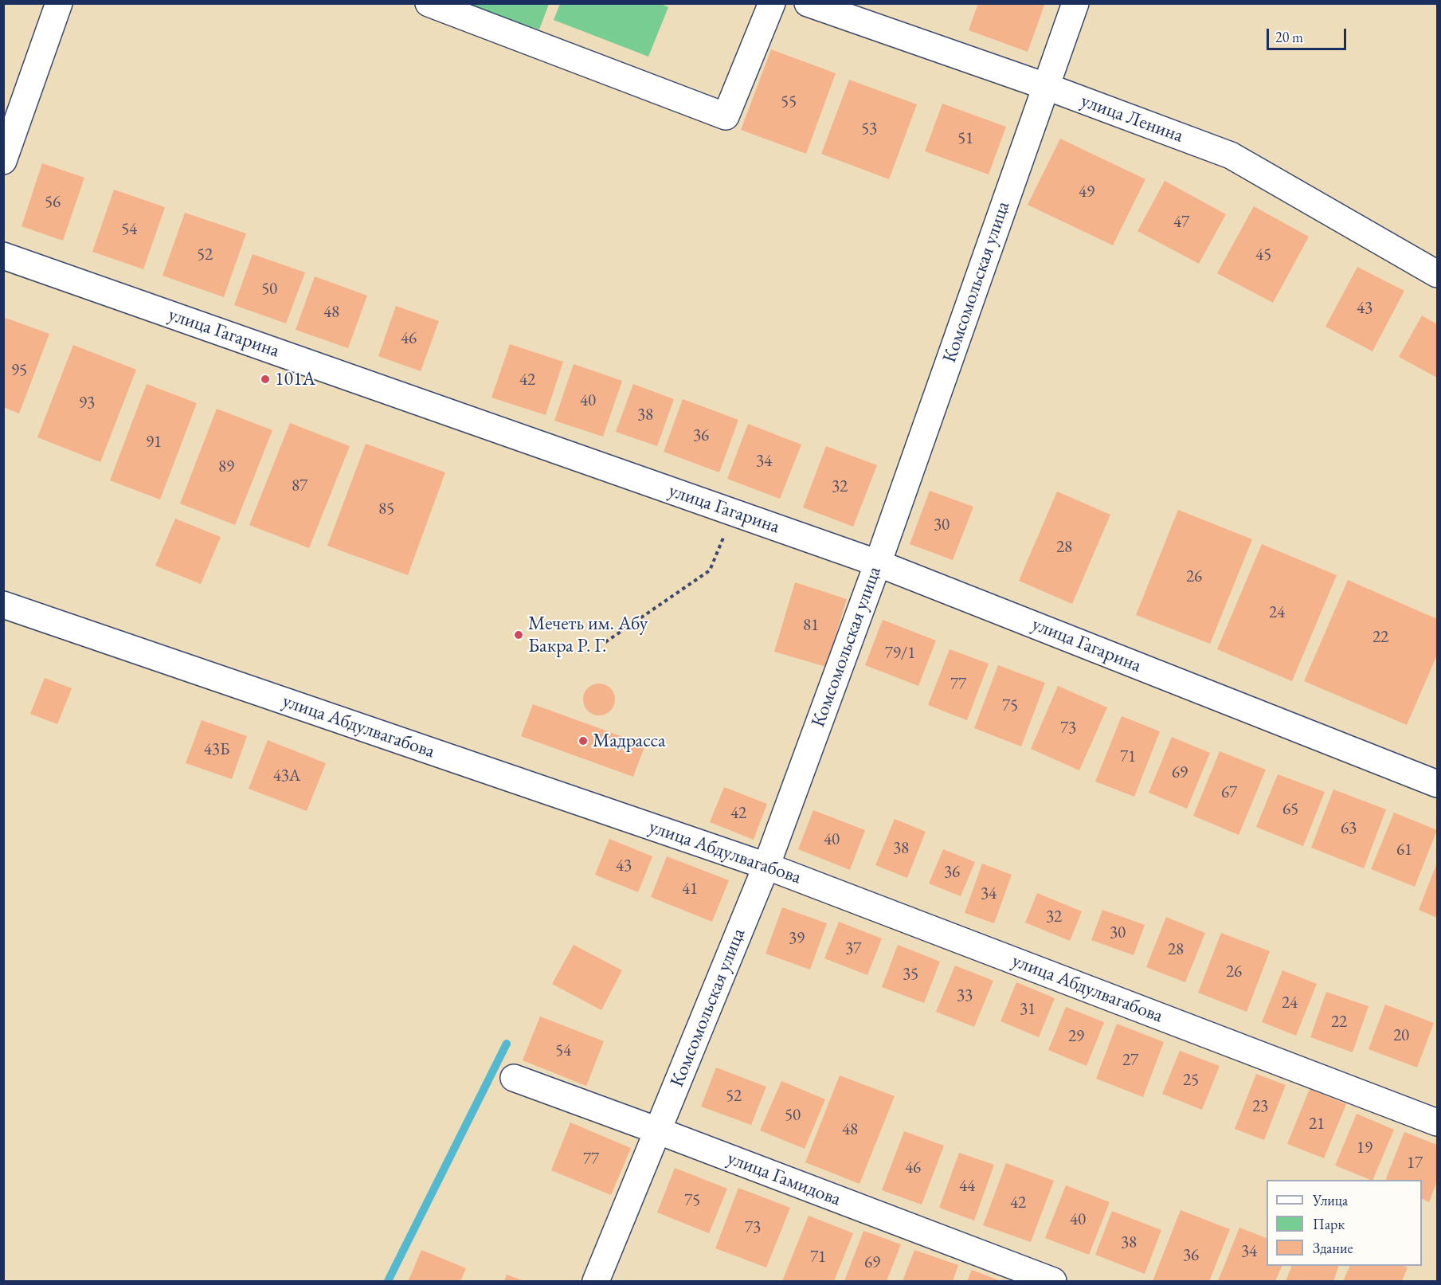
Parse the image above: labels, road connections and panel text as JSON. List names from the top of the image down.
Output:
{
  "streets": {
    "street": [
      "улица Ленина",
      "Комсомольская улица",
      "улица Гагарина",
      "улица Абдулвагабова",
      "улица Гамидова"
    ]
  },
  "crossings": [
    ["улица Ленина", "Комсомольская улица"],
    ["Комсомольская улица", "улица Гагарина"],
    ["Комсомольская улица", "улица Абдулвагабова"],
    ["Комсомольская улица", "улица Гамидова"]
  ],
  "places": ["101А", "Мечеть им. Абу Бакра Р. Г.", "Мадрасса"],
  "house_numbers": [
    "55",
    "53",
    "51",
    "49",
    "56",
    "47",
    "54",
    "52",
    "45",
    "50",
    "43",
    "48",
    "46",
    "95",
    "42",
    "40",
    "93",
    "38",
    "36",
    "91",
    "34",
    "89",
    "87",
    "32",
    "85",
    "30",
    "28",
    "26",
    "24",
    "81",
    "22",
    "79/1",
    "77",
    "75",
    "73",
    "43Б",
    "71",
    "69",
    "43А",
    "67",
    "65",
    "42",
    "63",
    "40",
    "38",
    "61",
    "43",
    "36",
    "41",
    "34",
    "32",
    "30",
    "39",
    "37",
    "28",
    "26",
    "35",
    "33",
    "24",
    "31",
    "22",
    "20",
    "29",
    "54",
    "27",
    "25",
    "52",
    "23",
    "50",
    "21",
    "48",
    "19",
    "77",
    "17",
    "46",
    "44",
    "75",
    "42",
    "40",
    "73",
    "38",
    "34",
    "36",
    "71",
    "69"
  ],
  "legend": ["Улица", "Парк", "Здание"],
  "scale_bar": "20 m"
}
